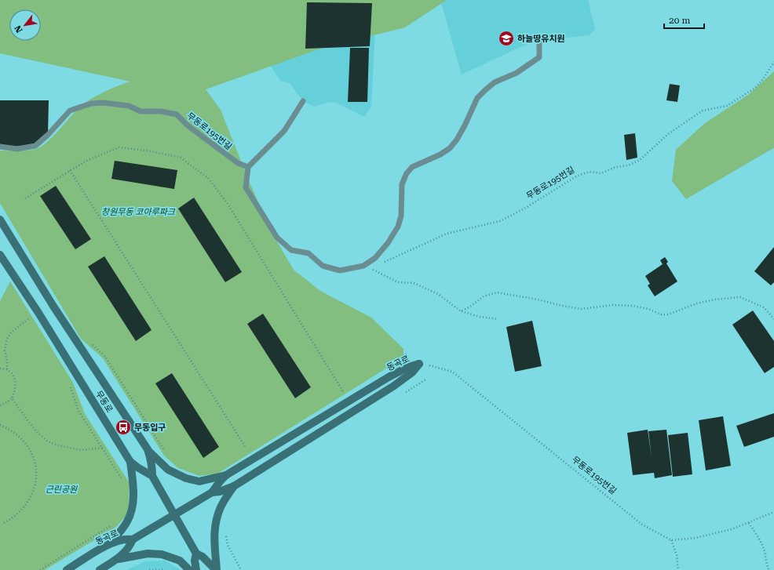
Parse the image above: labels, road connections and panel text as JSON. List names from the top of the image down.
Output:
{
  "streets": {
    "main road": ["동곡로", "무동로"],
    "lane": ["무동로195번길"]
  },
  "crossings": [
    ["무동로195번길", "동곡로"]
  ],
  "parks": ["창원무동 코아루파크", "근린공원"],
  "places": {
    "school or university": ["하늘땅유치원"],
    "bus stop": ["무동입구"]
  },
  "scale_bar": "20 m",
  "north": "bottom left"
}
